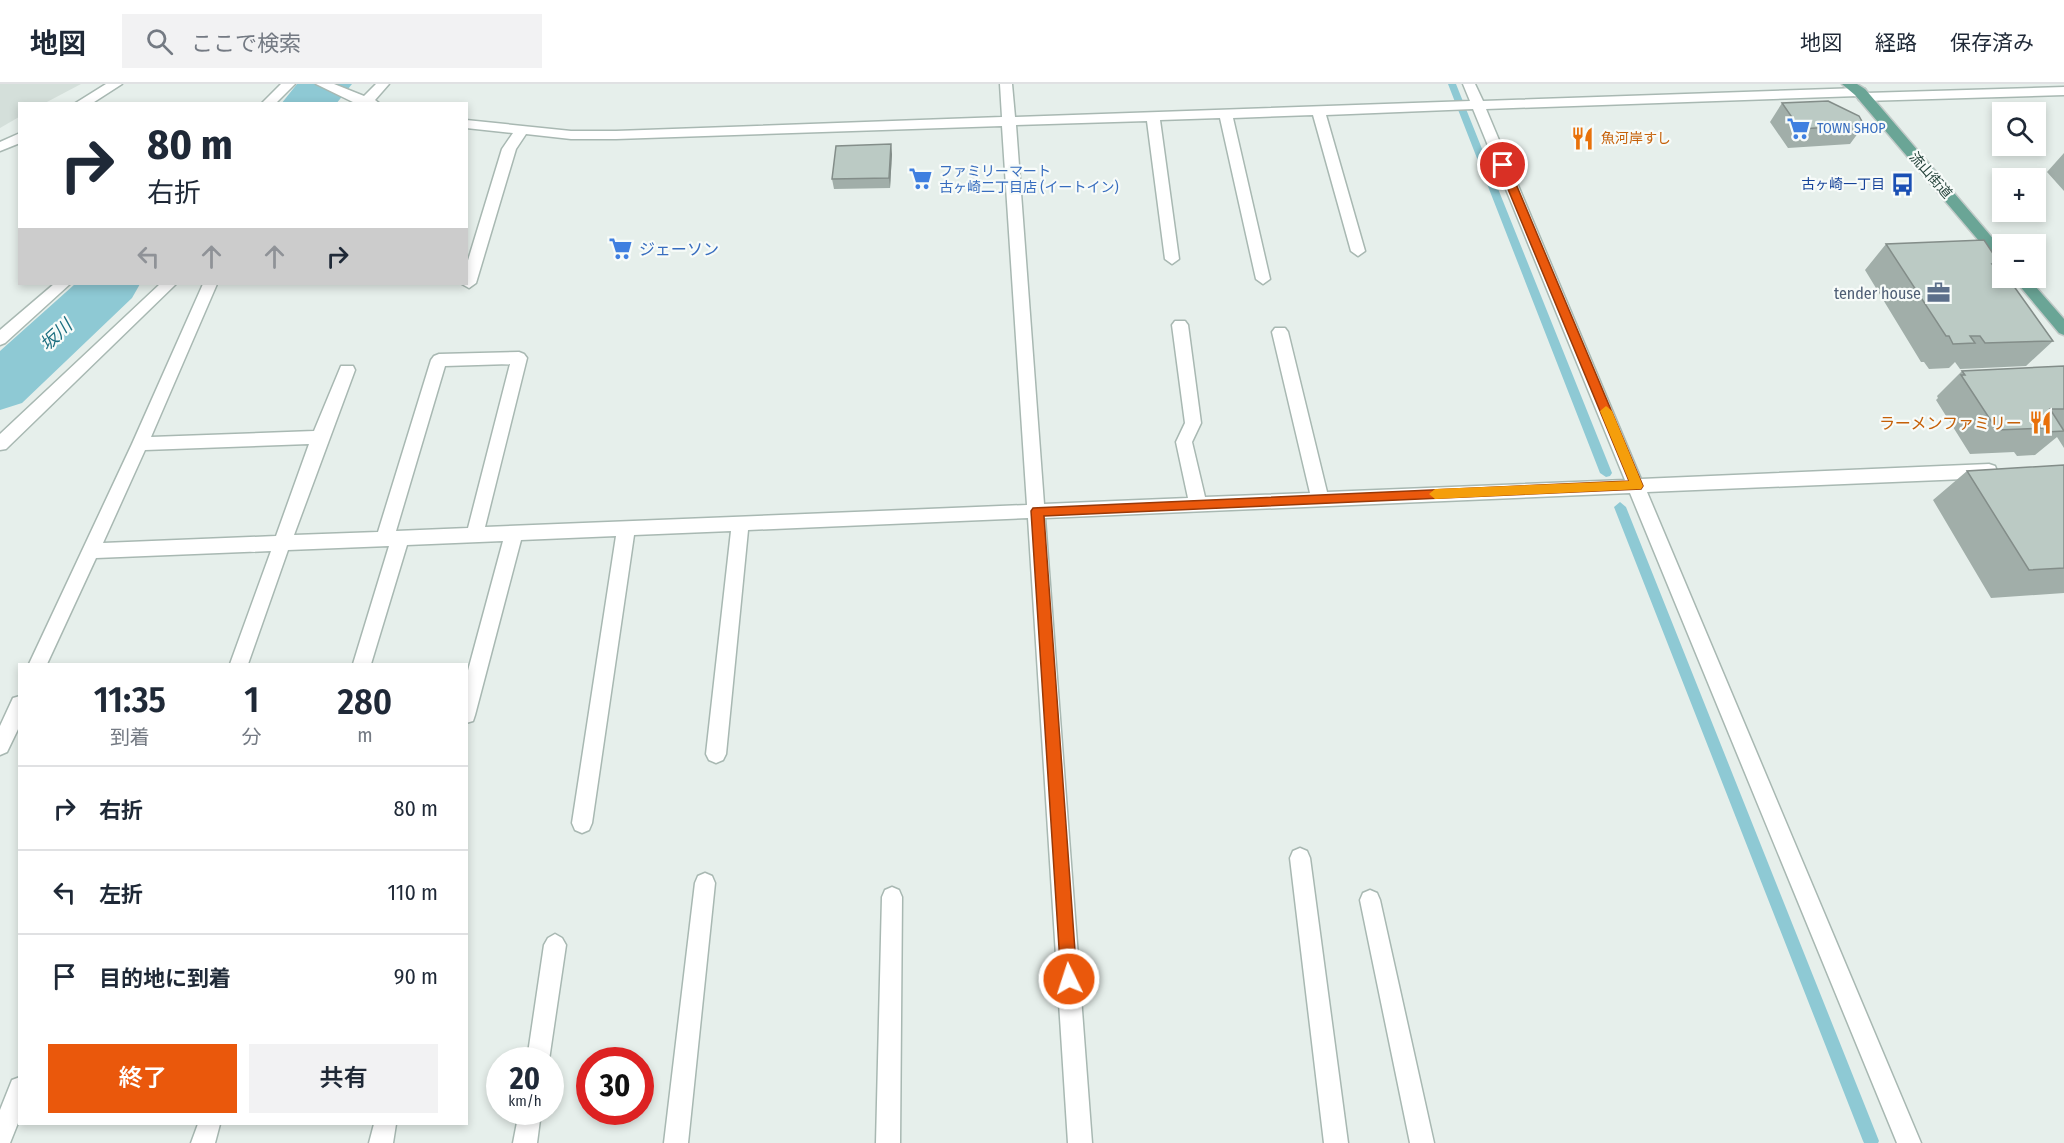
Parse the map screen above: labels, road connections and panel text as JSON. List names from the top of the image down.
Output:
{
  "streets": {
    "main road": ["流山街道"]
  },
  "water": ["坂川"],
  "places": {
    "supermarket": ["TOWN SHOP", "ファミリーマート 古ヶ崎二丁目店 (イートイン)", "ジェーソン"],
    "restaurant": ["魚河岸すし", "ラーメンファミリー"],
    "bus stop": ["古ヶ崎一丁目"],
    "office": ["tender house"]
  },
  "page": {
    "header": "地図",
    "search": "ここで検索",
    "nav": ["地図", "経路", "保存済み"],
    "map_buttons": ["+", "−"],
    "turn": ["80 m", "右折"],
    "eta": [
      "11:35",
      "到着",
      "1",
      "分",
      "280",
      "m"
    ],
    "list": [
      {
        "name": "右折",
        "value": "80 m"
      },
      {
        "name": "左折",
        "value": "110 m"
      },
      {
        "name": "目的地に到着",
        "value": "90 m"
      }
    ],
    "buttons": ["終了", "共有"],
    "speed": "20 km/h",
    "limit": "30"
  }
}
